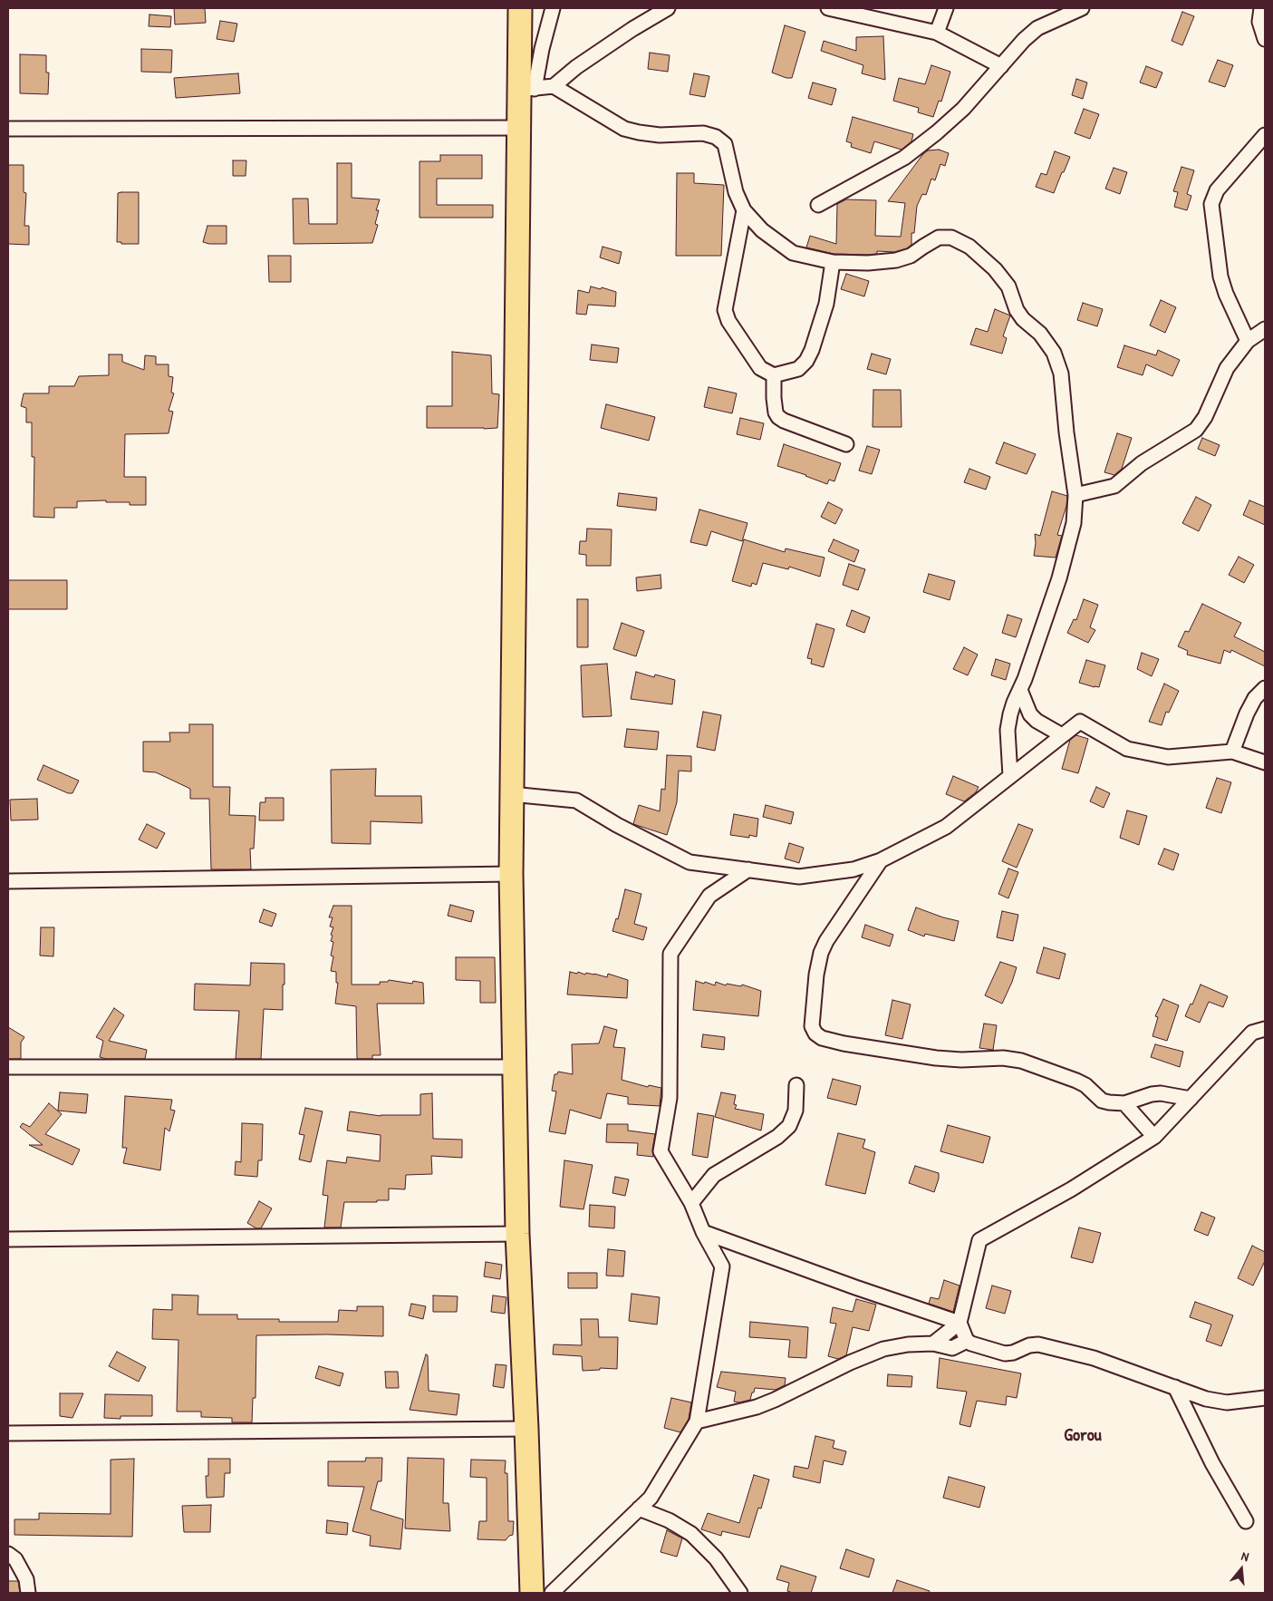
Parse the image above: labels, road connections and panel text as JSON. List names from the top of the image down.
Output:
{
  "districts": ["Gorou"],
  "north": "top"
}
